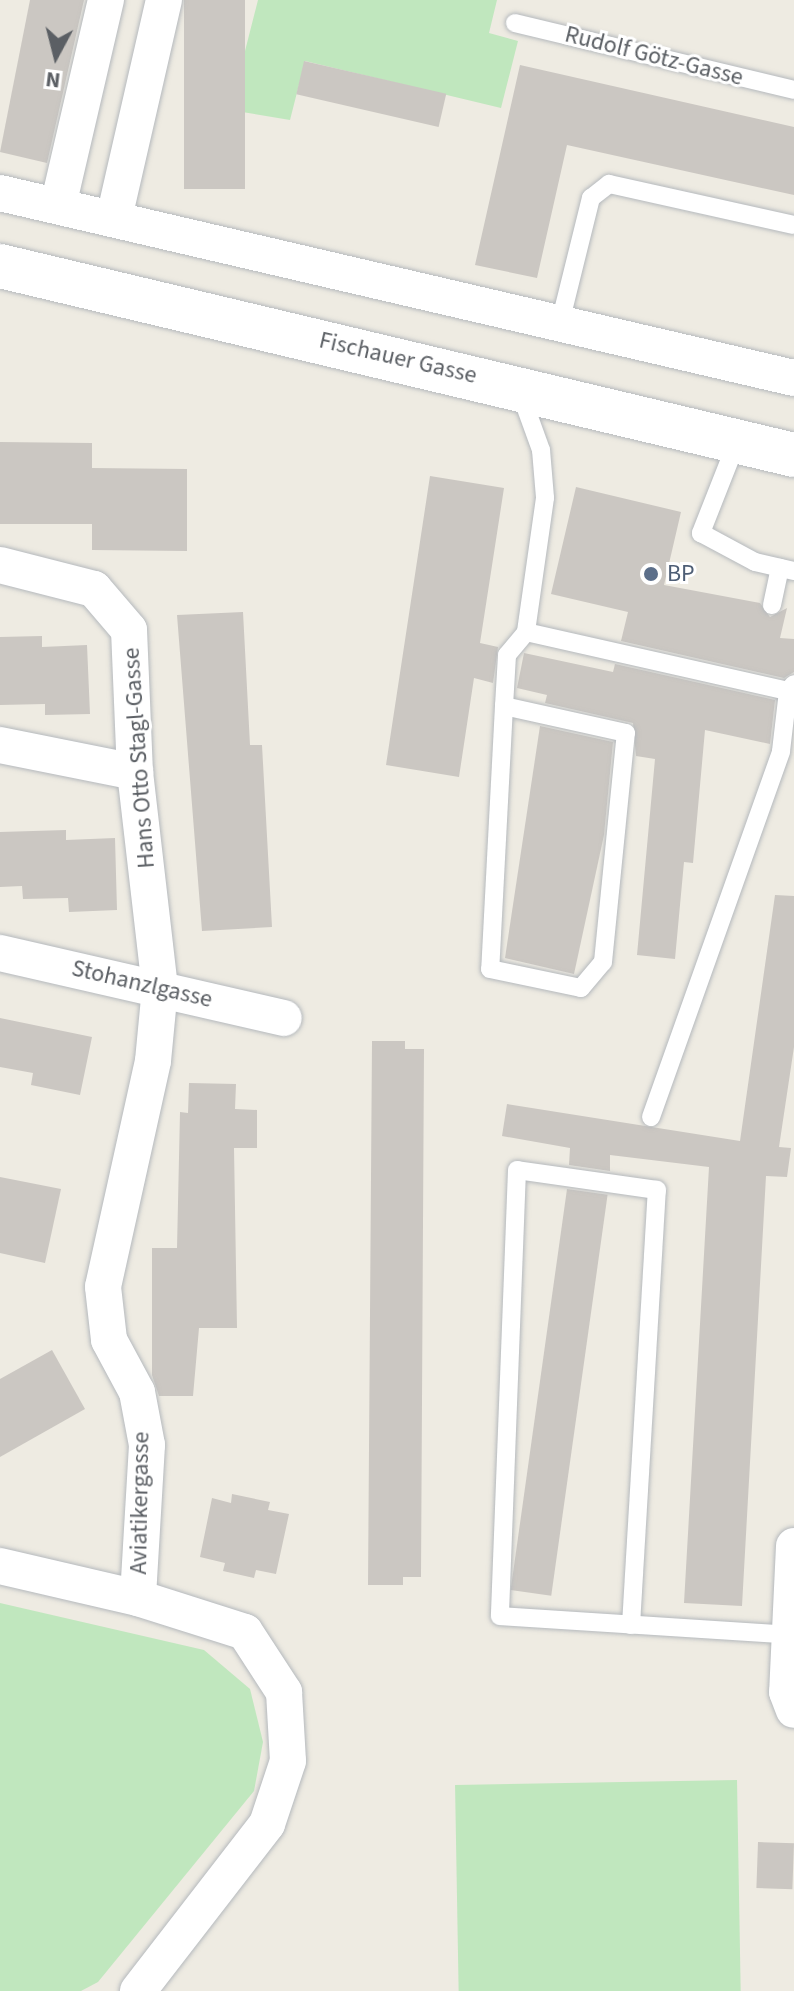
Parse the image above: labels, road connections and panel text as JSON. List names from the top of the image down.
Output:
{
  "streets": {
    "main road": ["Fischauer Gasse"],
    "street": ["Hans Otto Stagl-Gasse", "Stohanzlgasse", "Aviatikergasse"],
    "lane": ["Rudolf Götz-Gasse"]
  },
  "crossings": [
    ["Hans Otto Stagl-Gasse", "Stohanzlgasse"],
    ["Hans Otto Stagl-Gasse", "Aviatikergasse"],
    ["Stohanzlgasse", "Aviatikergasse"]
  ],
  "places": ["BP"],
  "north": "bottom"
}
